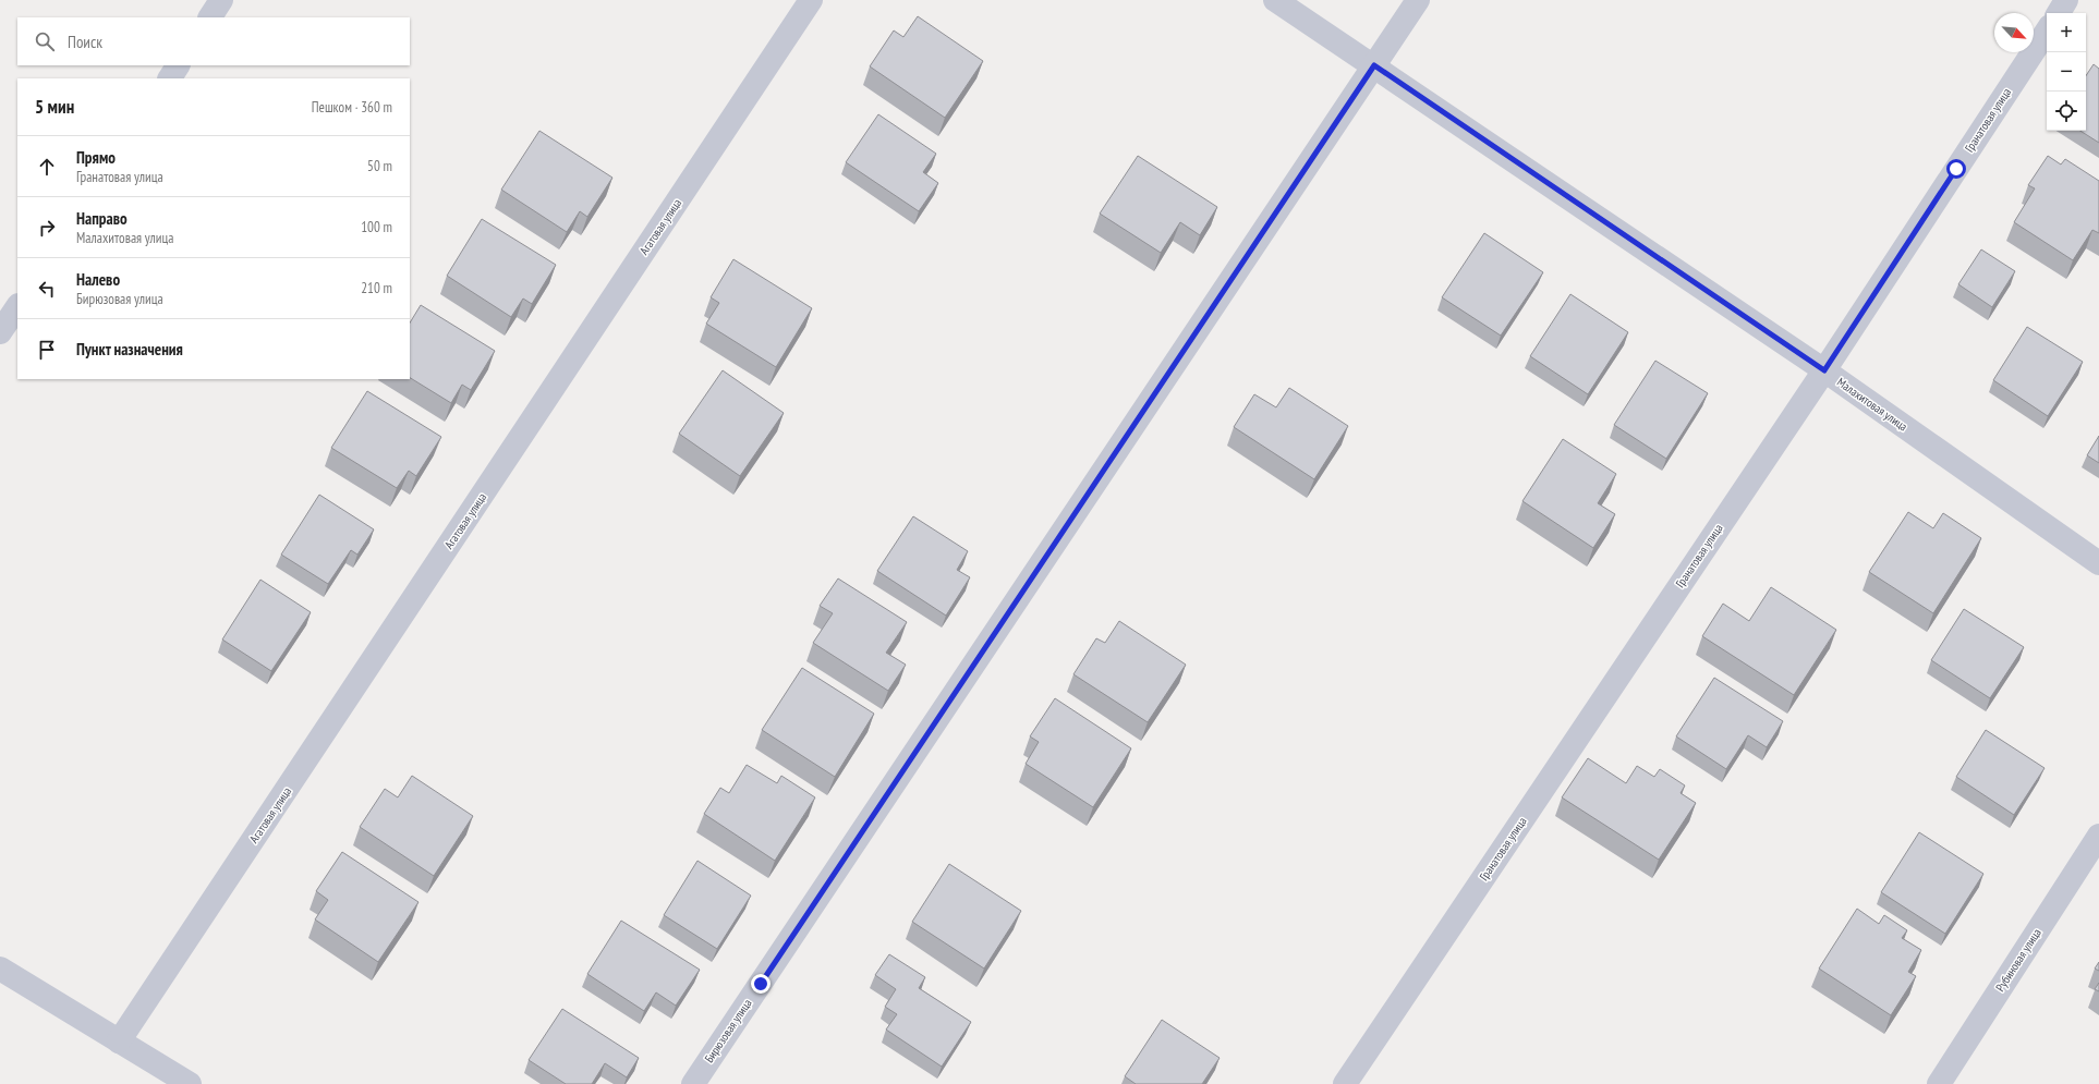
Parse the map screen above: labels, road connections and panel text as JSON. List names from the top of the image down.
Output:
{
  "streets": {
    "street": [
      "Гранатовая улица",
      "Агатовая улица",
      "Малахитовая улица",
      "Рубиновая улица",
      "Бирюзовая улица"
    ]
  },
  "crossings": [
    ["Гранатовая улица", "Малахитовая улица"],
    ["Малахитовая улица", "Бирюзовая улица"]
  ],
  "north": "bottom right",
  "page": {
    "map_buttons": ["+", "−"],
    "search": "Поиск",
    "heading": ["5 мин", "Пешком · 360 m"],
    "list": [
      ["Прямо", "Гранатовая улица", "50 m"],
      ["Направо", "Малахитовая улица", "100 m"],
      ["Налево", "Бирюзовая улица", "210 m"],
      "Пункт назначения"
    ]
  }
}
